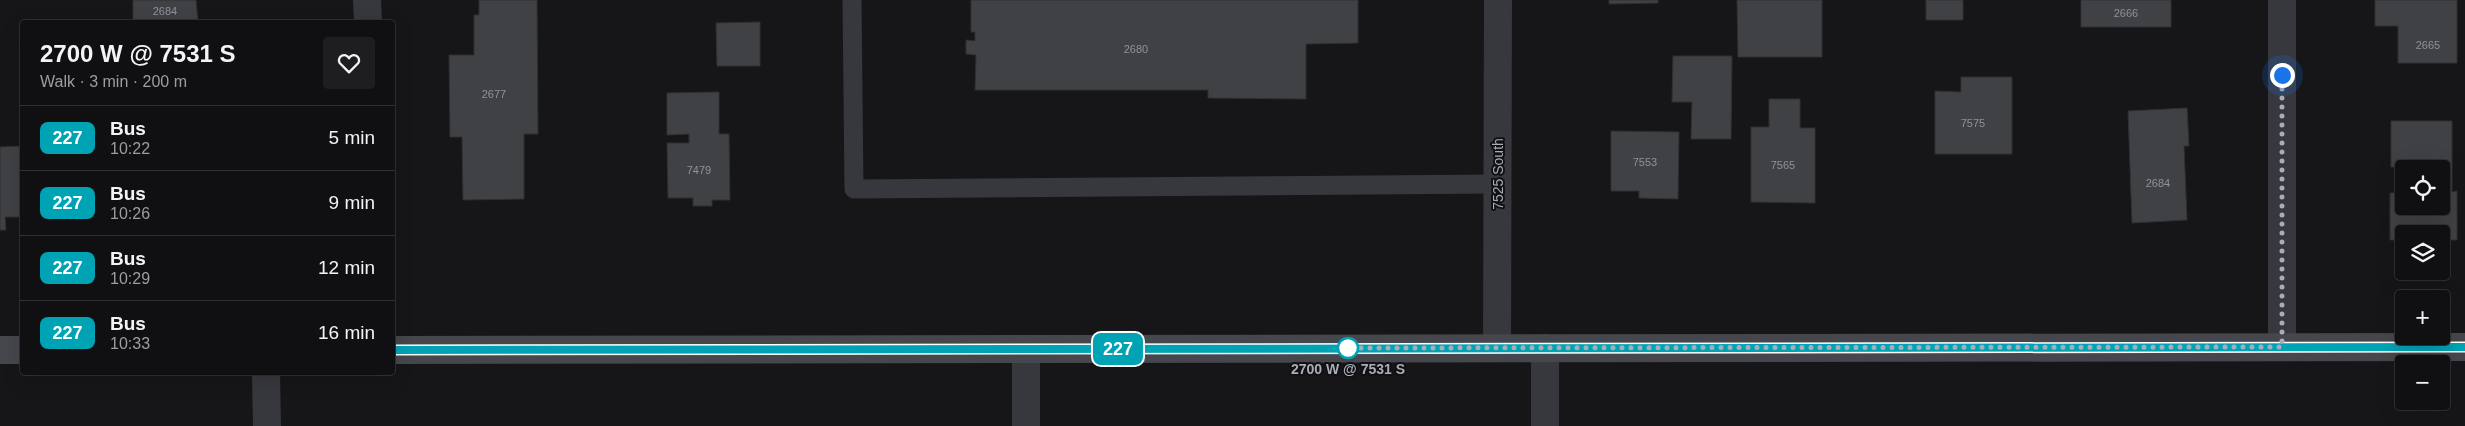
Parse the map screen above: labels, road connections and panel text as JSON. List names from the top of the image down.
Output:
{
  "streets": {
    "street": ["7525 South"]
  },
  "places": ["2700 W @ 7531 S"],
  "lines": ["bus line 227"],
  "house_numbers": [
    "2684",
    "2666",
    "2665",
    "2680",
    "2677",
    "7575",
    "7553",
    "7565",
    "7479",
    "2684"
  ],
  "page": {
    "on_map": "227",
    "heading": ["2700 W @ 7531 S", "Walk · 3 min · 200 m"],
    "list": [
      {
        "mark": "227",
        "name": "Bus",
        "note": "10:22",
        "value": "5 min"
      },
      {
        "mark": "227",
        "name": "Bus",
        "note": "10:26",
        "value": "9 min"
      },
      {
        "mark": "227",
        "name": "Bus",
        "note": "10:29",
        "value": "12 min"
      },
      {
        "mark": "227",
        "name": "Bus",
        "note": "10:33",
        "value": "16 min"
      }
    ],
    "map_buttons": ["+", "−"]
  }
}
